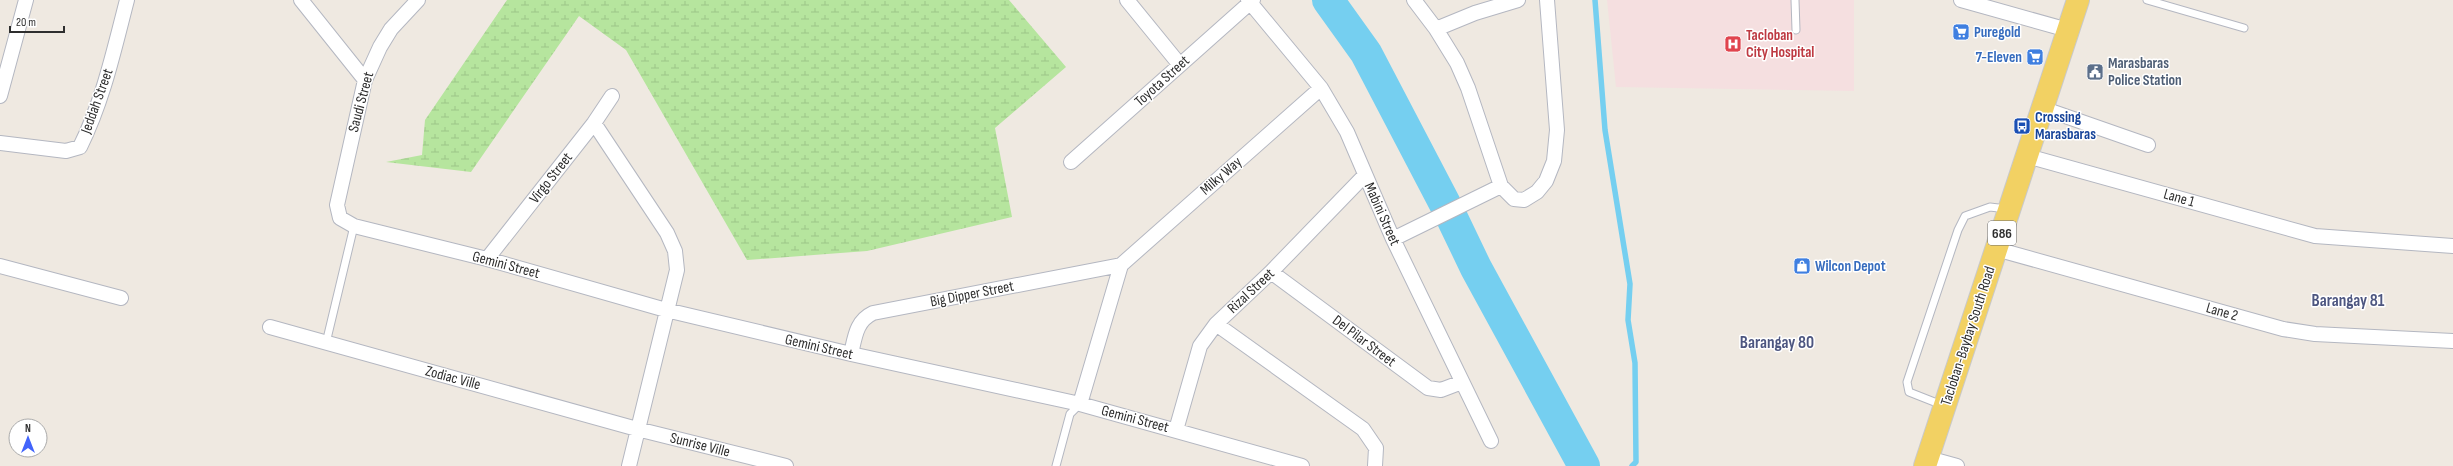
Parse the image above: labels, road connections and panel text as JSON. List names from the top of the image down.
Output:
{
  "streets": {
    "main road": ["686", "Tacloban-Baybay South Road"],
    "street": [
      "Toyota Street",
      "Jeddah Street",
      "Saudi Street",
      "Milky Way",
      "Virgo Street",
      "Lane 1",
      "Mabini Street",
      "Gemini Street",
      "Rizal Street",
      "Big Dipper Street",
      "Lane 2",
      "Del Pilar Street",
      "Zodiac Ville",
      "Sunrise Ville"
    ]
  },
  "crossings": [
    ["Toyota Street", "Mabini Street"],
    ["Saudi Street", "Gemini Street"],
    ["Milky Way", "Mabini Street"],
    ["Milky Way", "Big Dipper Street"],
    ["Virgo Street", "Gemini Street"],
    ["Lane 1", "Tacloban-Baybay South Road"],
    ["Mabini Street", "Rizal Street"],
    ["Mabini Street", "Del Pilar Street"],
    ["Gemini Street", "Rizal Street"],
    ["Gemini Street", "Big Dipper Street"],
    ["Rizal Street", "Del Pilar Street"],
    ["Lane 2", "Tacloban-Baybay South Road"],
    ["Zodiac Ville", "Sunrise Ville"]
  ],
  "districts": ["Barangay 81", "Barangay 80"],
  "places": {
    "supermarket": ["Puregold", "7-Eleven"],
    "hospital": ["Tacloban City Hospital"],
    "public building": ["Marasbaras Police Station"],
    "bus stop": ["Crossing Marasbaras"],
    "shop": ["Wilcon Depot"]
  },
  "scale_bar": "20 m",
  "north": "top"
}
